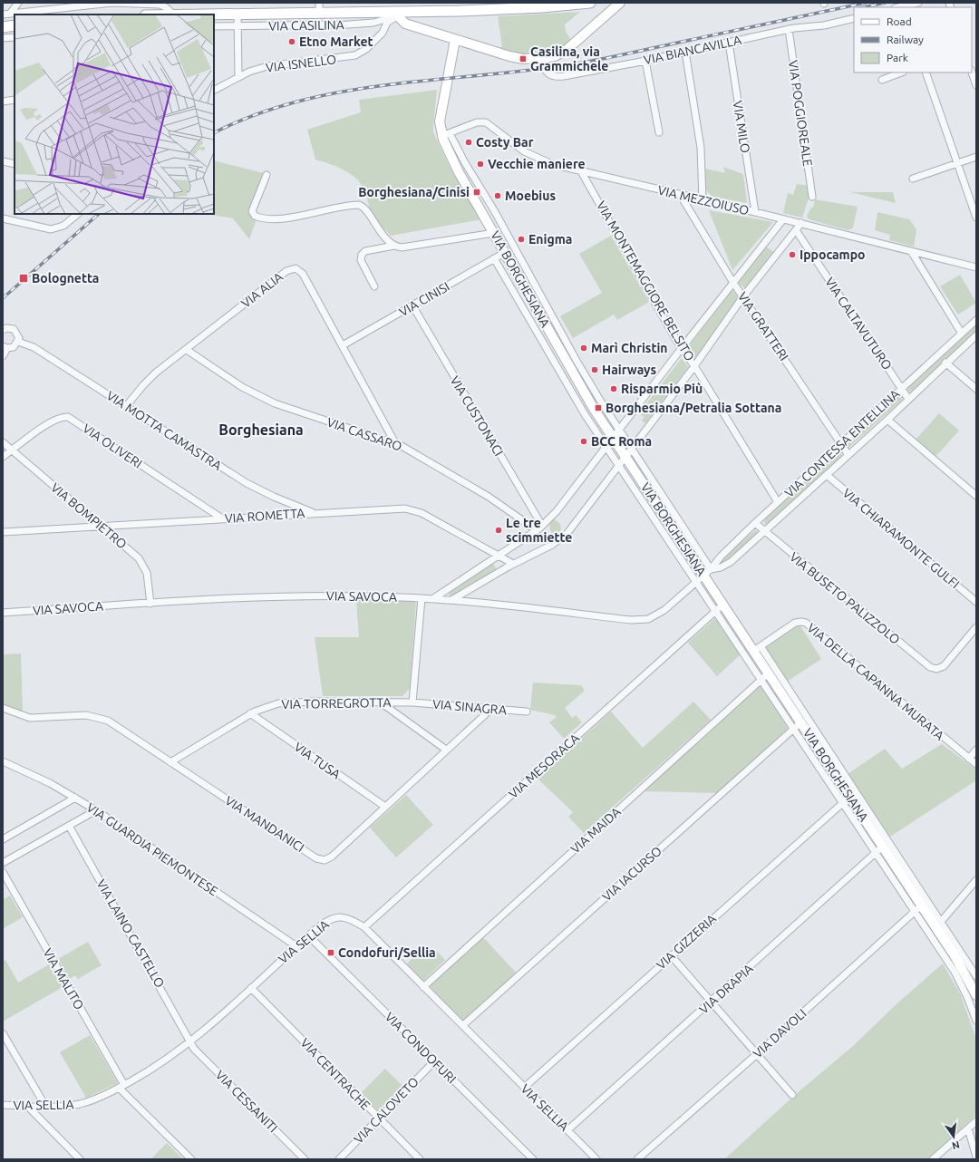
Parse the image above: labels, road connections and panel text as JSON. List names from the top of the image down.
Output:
{
  "streets": {
    "main road": ["VIA CASILINA"],
    "street": [
      "VIA BIANCAVILLA",
      "VIA ISNELLO",
      "VIA POGGIOREALE",
      "VIA MILO",
      "VIA MEZZOIUSO",
      "VIA BORGHESIANA",
      "VIA MONTEMAGGIORE BELSITO",
      "VIA ALIA",
      "VIA CINISI",
      "VIA CALTAVUTURO",
      "VIA GRATTERI",
      "VIA CUSTONACI",
      "VIA MOTTA CAMASTRA",
      "VIA CASSARO",
      "VIA CONTESSA ENTELLINA",
      "VIA OLIVERI",
      "VIA BOMPIETRO",
      "VIA ROMETTA",
      "VIA CHIARAMONTE GULFI",
      "VIA SAVOCA",
      "VIA BUSETO PALIZZOLO",
      "VIA DELLA CAPANNA MURATA",
      "VIA TORREGROTTA",
      "VIA SINAGRA",
      "VIA TUSA",
      "VIA MESORACA",
      "VIA MANDANICI",
      "VIA MAIDA",
      "VIA GUARDIA PIEMONTESE",
      "VIA IACURSO",
      "VIA LAINO CASTELLO",
      "VIA SELLIA",
      "VIA GIZZERIA",
      "VIA MALITO",
      "VIA DRAPIA",
      "VIA DAVOLI",
      "VIA CONDOFURI",
      "VIA CENTRACHE",
      "VIA CESSANITI",
      "VIA CALOVETO"
    ]
  },
  "crossings": [
    ["VIA CASILINA", "VIA ISNELLO"],
    ["VIA BIANCAVILLA", "VIA POGGIOREALE"],
    ["VIA BIANCAVILLA", "VIA MILO"],
    ["VIA MILO", "VIA MEZZOIUSO"],
    ["VIA MEZZOIUSO", "VIA BORGHESIANA"],
    ["VIA MEZZOIUSO", "VIA MONTEMAGGIORE BELSITO"],
    ["VIA MEZZOIUSO", "VIA GRATTERI"],
    ["VIA BORGHESIANA", "VIA CINISI"],
    ["VIA BORGHESIANA", "VIA CONTESSA ENTELLINA"],
    ["VIA BORGHESIANA", "VIA SAVOCA"],
    ["VIA BORGHESIANA", "VIA DELLA CAPANNA MURATA"],
    ["VIA BORGHESIANA", "VIA MESORACA"],
    ["VIA BORGHESIANA", "VIA MAIDA"],
    ["VIA BORGHESIANA", "VIA IACURSO"],
    ["VIA BORGHESIANA", "VIA GIZZERIA"],
    ["VIA BORGHESIANA", "VIA DRAPIA"],
    ["VIA BORGHESIANA", "VIA DAVOLI"],
    ["VIA MONTEMAGGIORE BELSITO", "VIA CONTESSA ENTELLINA"],
    ["VIA ALIA", "VIA CINISI"],
    ["VIA ALIA", "VIA MOTTA CAMASTRA"],
    ["VIA ALIA", "VIA CASSARO"],
    ["VIA CINISI", "VIA CUSTONACI"],
    ["VIA CALTAVUTURO", "VIA CONTESSA ENTELLINA"],
    ["VIA GRATTERI", "VIA CONTESSA ENTELLINA"],
    ["VIA CUSTONACI", "VIA CASSARO"],
    ["VIA MOTTA CAMASTRA", "VIA ROMETTA"],
    ["VIA CONTESSA ENTELLINA", "VIA CHIARAMONTE GULFI"],
    ["VIA CONTESSA ENTELLINA", "VIA SAVOCA"],
    ["VIA CONTESSA ENTELLINA", "VIA BUSETO PALIZZOLO"],
    ["VIA OLIVERI", "VIA BOMPIETRO"],
    ["VIA OLIVERI", "VIA ROMETTA"],
    ["VIA BOMPIETRO", "VIA ROMETTA"],
    ["VIA BOMPIETRO", "VIA SAVOCA"],
    ["VIA TORREGROTTA", "VIA SINAGRA"],
    ["VIA TORREGROTTA", "VIA TUSA"],
    ["VIA TORREGROTTA", "VIA MANDANICI"],
    ["VIA SINAGRA", "VIA MANDANICI"],
    ["VIA TUSA", "VIA MANDANICI"],
    ["VIA MESORACA", "VIA SELLIA"],
    ["VIA MAIDA", "VIA SELLIA"],
    ["VIA GUARDIA PIEMONTESE", "VIA SELLIA"],
    ["VIA IACURSO", "VIA SELLIA"],
    ["VIA LAINO CASTELLO", "VIA SELLIA"],
    ["VIA LAINO CASTELLO", "VIA CESSANITI"],
    ["VIA SELLIA", "VIA GIZZERIA"],
    ["VIA SELLIA", "VIA MALITO"],
    ["VIA SELLIA", "VIA DRAPIA"],
    ["VIA SELLIA", "VIA CONDOFURI"],
    ["VIA SELLIA", "VIA CENTRACHE"],
    ["VIA SELLIA", "VIA CESSANITI"],
    ["VIA CONDOFURI", "VIA CALOVETO"],
    ["VIA CENTRACHE", "VIA CALOVETO"]
  ],
  "districts": ["Borghesiana"],
  "places": {
    "other": [
      "Etno Market",
      "Costy Bar",
      "Vecchie maniere",
      "Moebius",
      "Enigma",
      "Ippocampo",
      "Marì Christin",
      "Hairways",
      "Risparmio Più",
      "BCC Roma",
      "Le tre scimmiette"
    ],
    "transit": [
      "Casilina, via Grammichele",
      "Borghesiana/Cinisi",
      "Bolognetta",
      "Borghesiana/Petralia Sottana",
      "Condofuri/Sellia"
    ]
  },
  "legend": ["Road", "Railway", "Park"],
  "north": "bottom"
}
